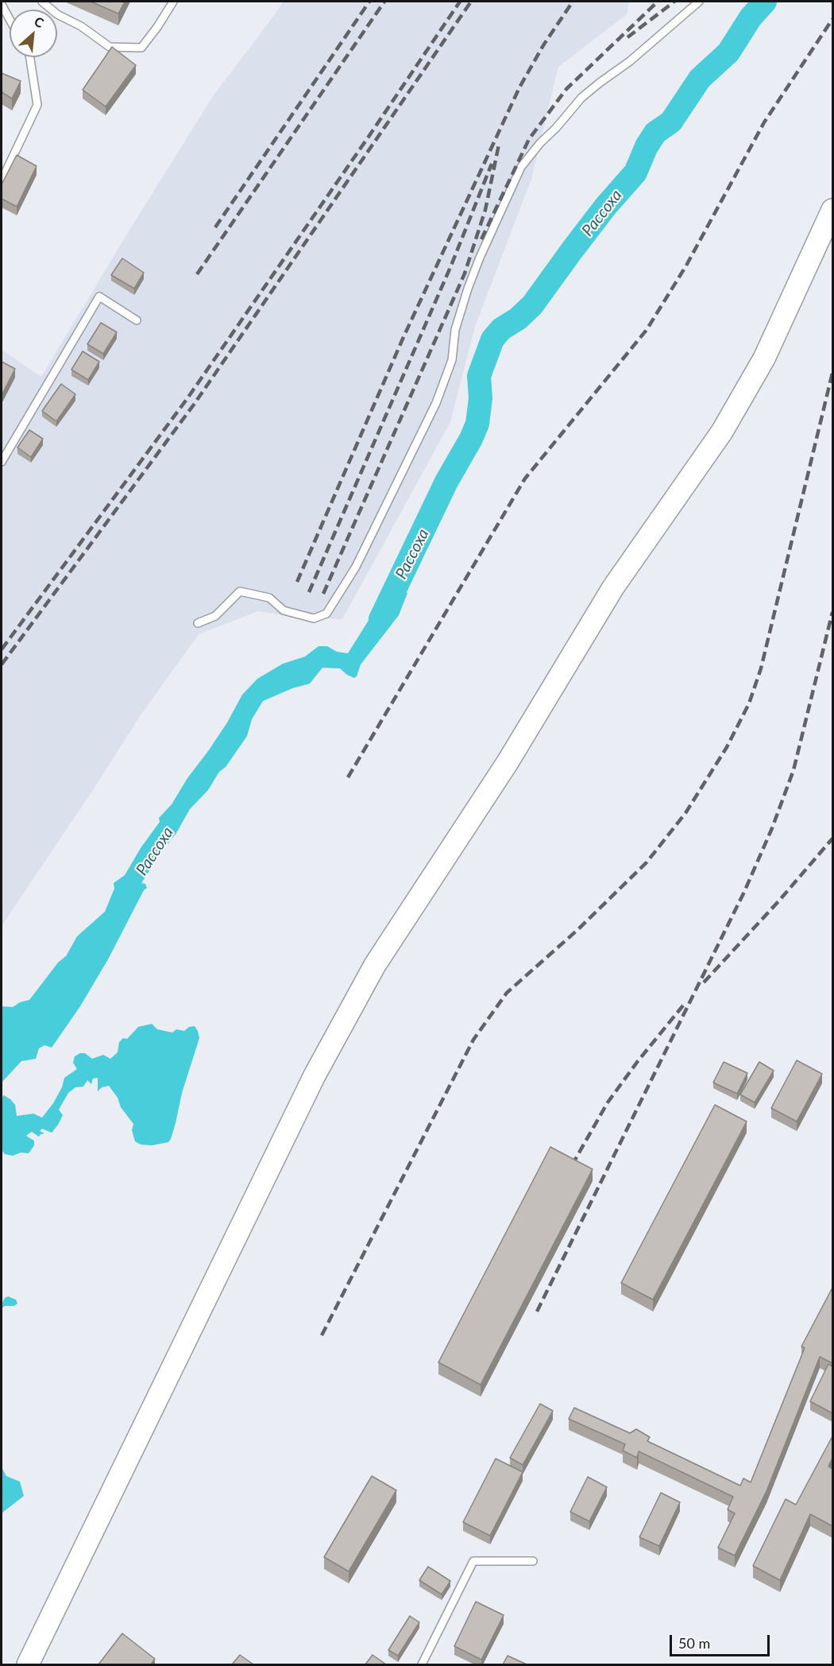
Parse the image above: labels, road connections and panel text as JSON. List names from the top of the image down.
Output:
{
  "water": ["Рассоха"],
  "scale_bar": "50 m",
  "north": "top right"
}
